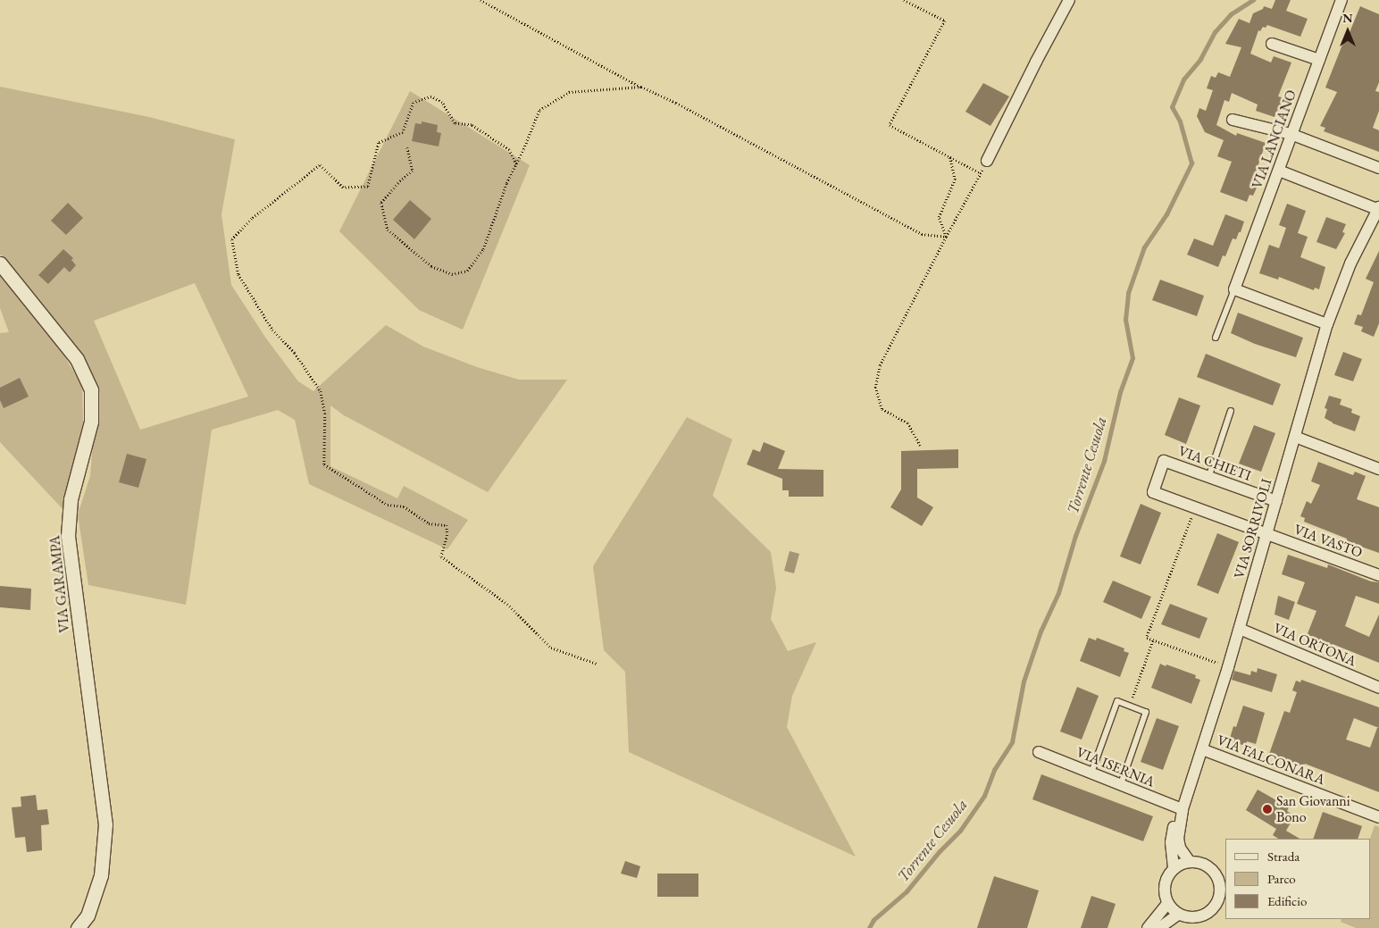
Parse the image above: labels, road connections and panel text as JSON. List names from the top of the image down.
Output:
{
  "streets": {
    "street": [
      "VIA LANCIANO",
      "VIA CHIETI",
      "VIA SORRIVOLI",
      "VIA VASTO",
      "VIA GARAMPA",
      "VIA ORTONA",
      "VIA FALCONARA",
      "VIA ISERNIA"
    ]
  },
  "crossings": [
    ["VIA CHIETI", "VIA SORRIVOLI"],
    ["VIA CHIETI", "VIA VASTO"],
    ["VIA SORRIVOLI", "VIA VASTO"],
    ["VIA SORRIVOLI", "VIA ORTONA"],
    ["VIA SORRIVOLI", "VIA FALCONARA"],
    ["VIA SORRIVOLI", "VIA ISERNIA"]
  ],
  "water": ["Torrente Cesuola"],
  "places": ["San Giovanni Bono"],
  "legend": ["Strada", "Parco", "Edificio"],
  "north": "top"
}
